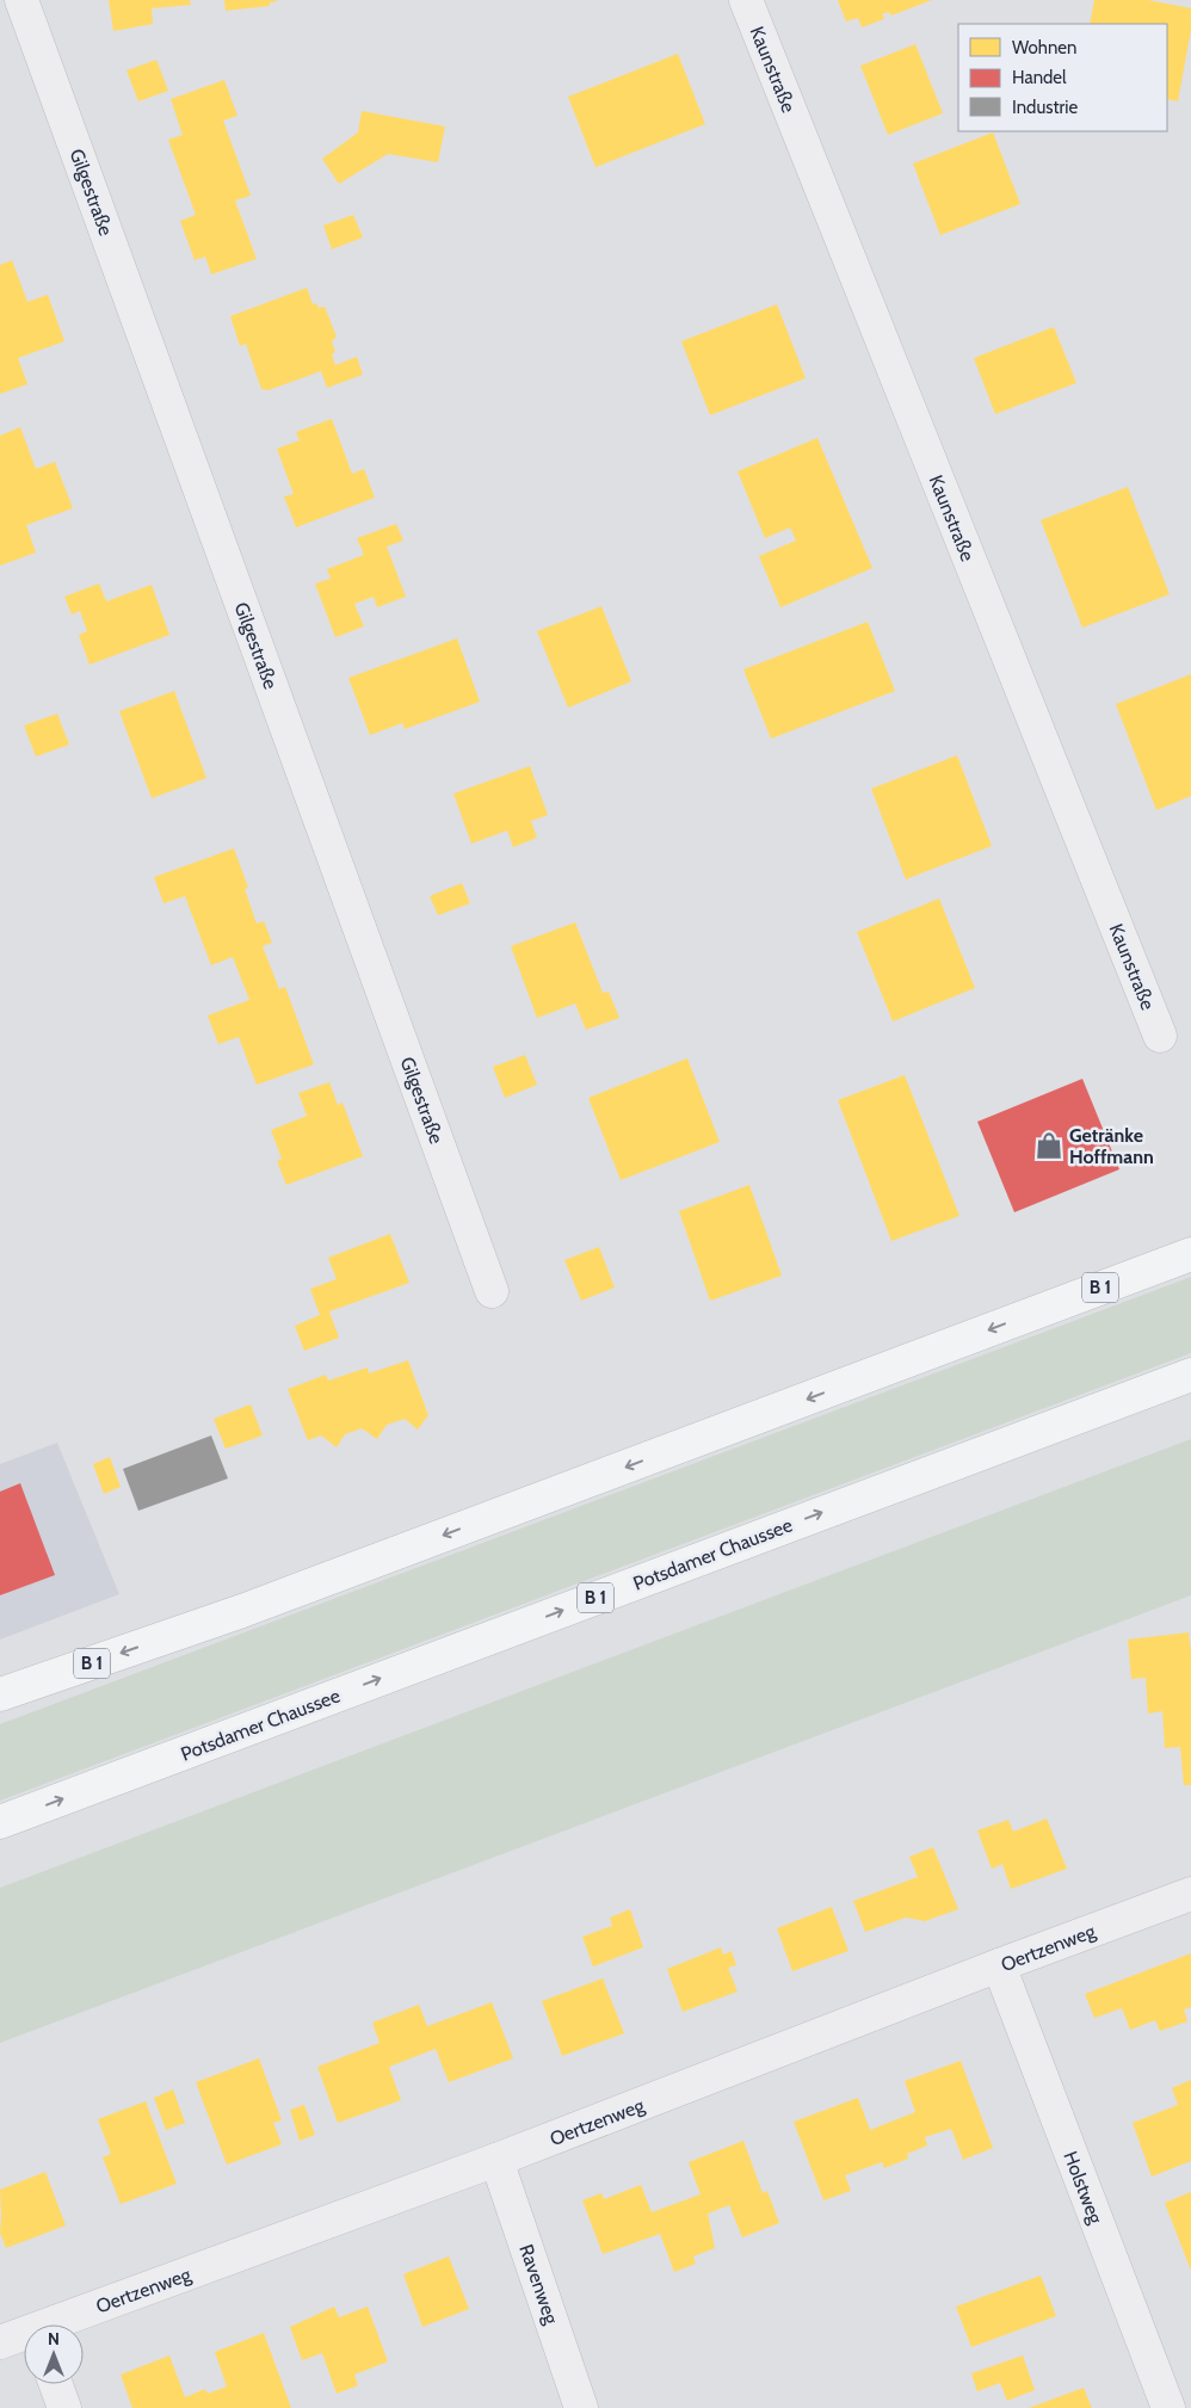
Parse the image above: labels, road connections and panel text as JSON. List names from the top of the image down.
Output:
{
  "streets": {
    "main road": ["B 1", "Potsdamer Chaussee"],
    "street": [
      "Kaunstraße",
      "Gilgestraße",
      "Oertzenweg",
      "Holstweg",
      "Ravenweg"
    ]
  },
  "crossings": [
    ["Oertzenweg", "Holstweg"],
    ["Oertzenweg", "Ravenweg"]
  ],
  "places": {
    "shop": ["Getränke Hoffmann"]
  },
  "legend": ["Wohnen", "Handel", "Industrie"],
  "north": "top"
}
